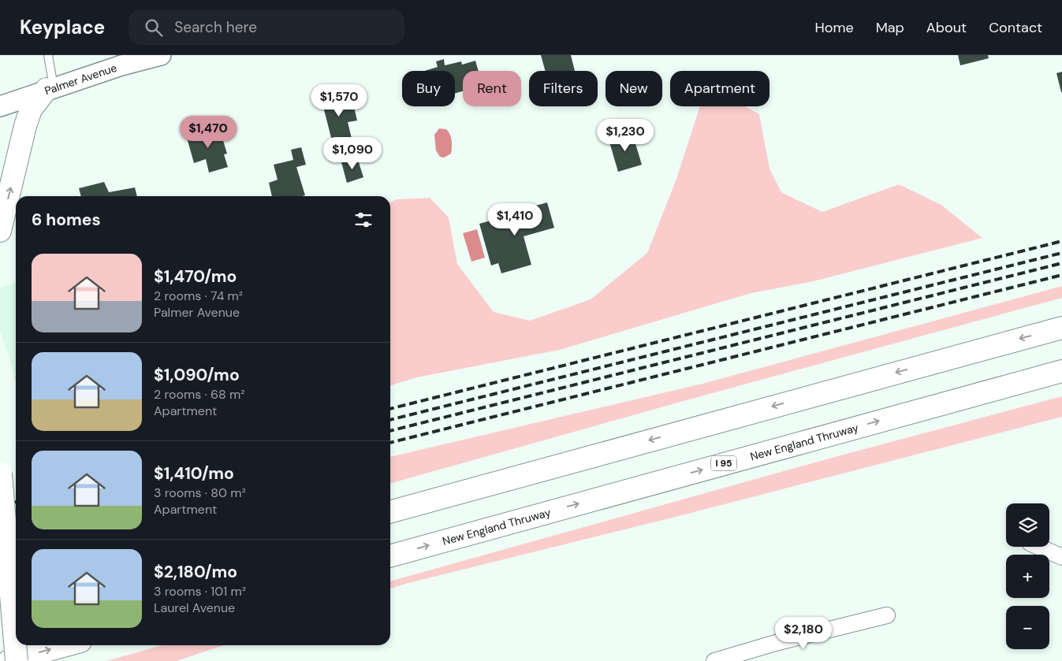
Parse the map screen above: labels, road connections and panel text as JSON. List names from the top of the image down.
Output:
{
  "streets": {
    "main road": ["New England Thruway", "I 95"],
    "street": ["Palmer Avenue"]
  },
  "page": {
    "header": "Keyplace",
    "search": "Search here",
    "nav": [
      "Home",
      "Map",
      "About",
      "Contact"
    ],
    "chip": [
      "Buy",
      "Rent",
      "Filters",
      "New",
      "Apartment"
    ],
    "price": [
      "$1,570",
      "$1,470",
      "$1,230",
      "$1,090",
      "$1,410",
      "$2,180"
    ],
    "heading": "6 homes",
    "list": [
      {
        "name": "$1,470/mo",
        "note": "2 rooms · 74 m² · Palmer Avenue"
      },
      {
        "name": "$1,090/mo",
        "note": "2 rooms · 68 m² · Apartment"
      },
      {
        "name": "$1,410/mo",
        "note": "3 rooms · 80 m² · Apartment"
      },
      {
        "name": "$2,180/mo",
        "note": "3 rooms · 101 m² · Laurel Avenue"
      }
    ],
    "map_buttons": ["+", "−"]
  }
}
